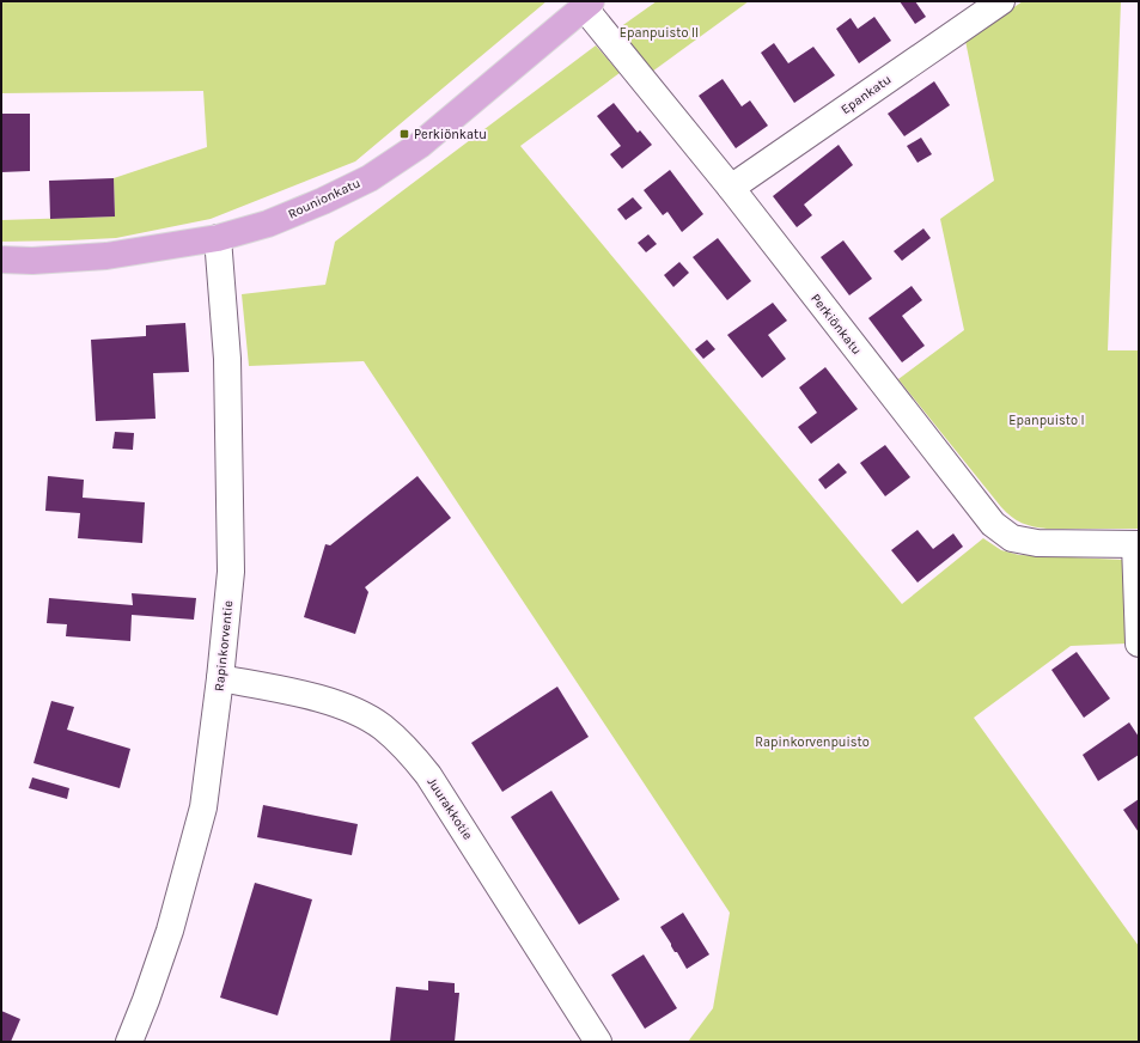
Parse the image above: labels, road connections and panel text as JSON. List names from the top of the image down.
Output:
{
  "streets": {
    "main road": ["Rounionkatu"],
    "street": [
      "Epankatu",
      "Perkiönkatu",
      "Rapinkorventie",
      "Juurakkotie"
    ]
  },
  "crossings": [
    ["Epankatu", "Perkiönkatu"],
    ["Rounionkatu", "Perkiönkatu"],
    ["Rounionkatu", "Rapinkorventie"],
    ["Rapinkorventie", "Juurakkotie"]
  ],
  "parks": ["Epanpuisto II", "Epanpuisto I", "Rapinkorvenpuisto"],
  "places": {
    "transit": ["Perkiönkatu"]
  }
}
